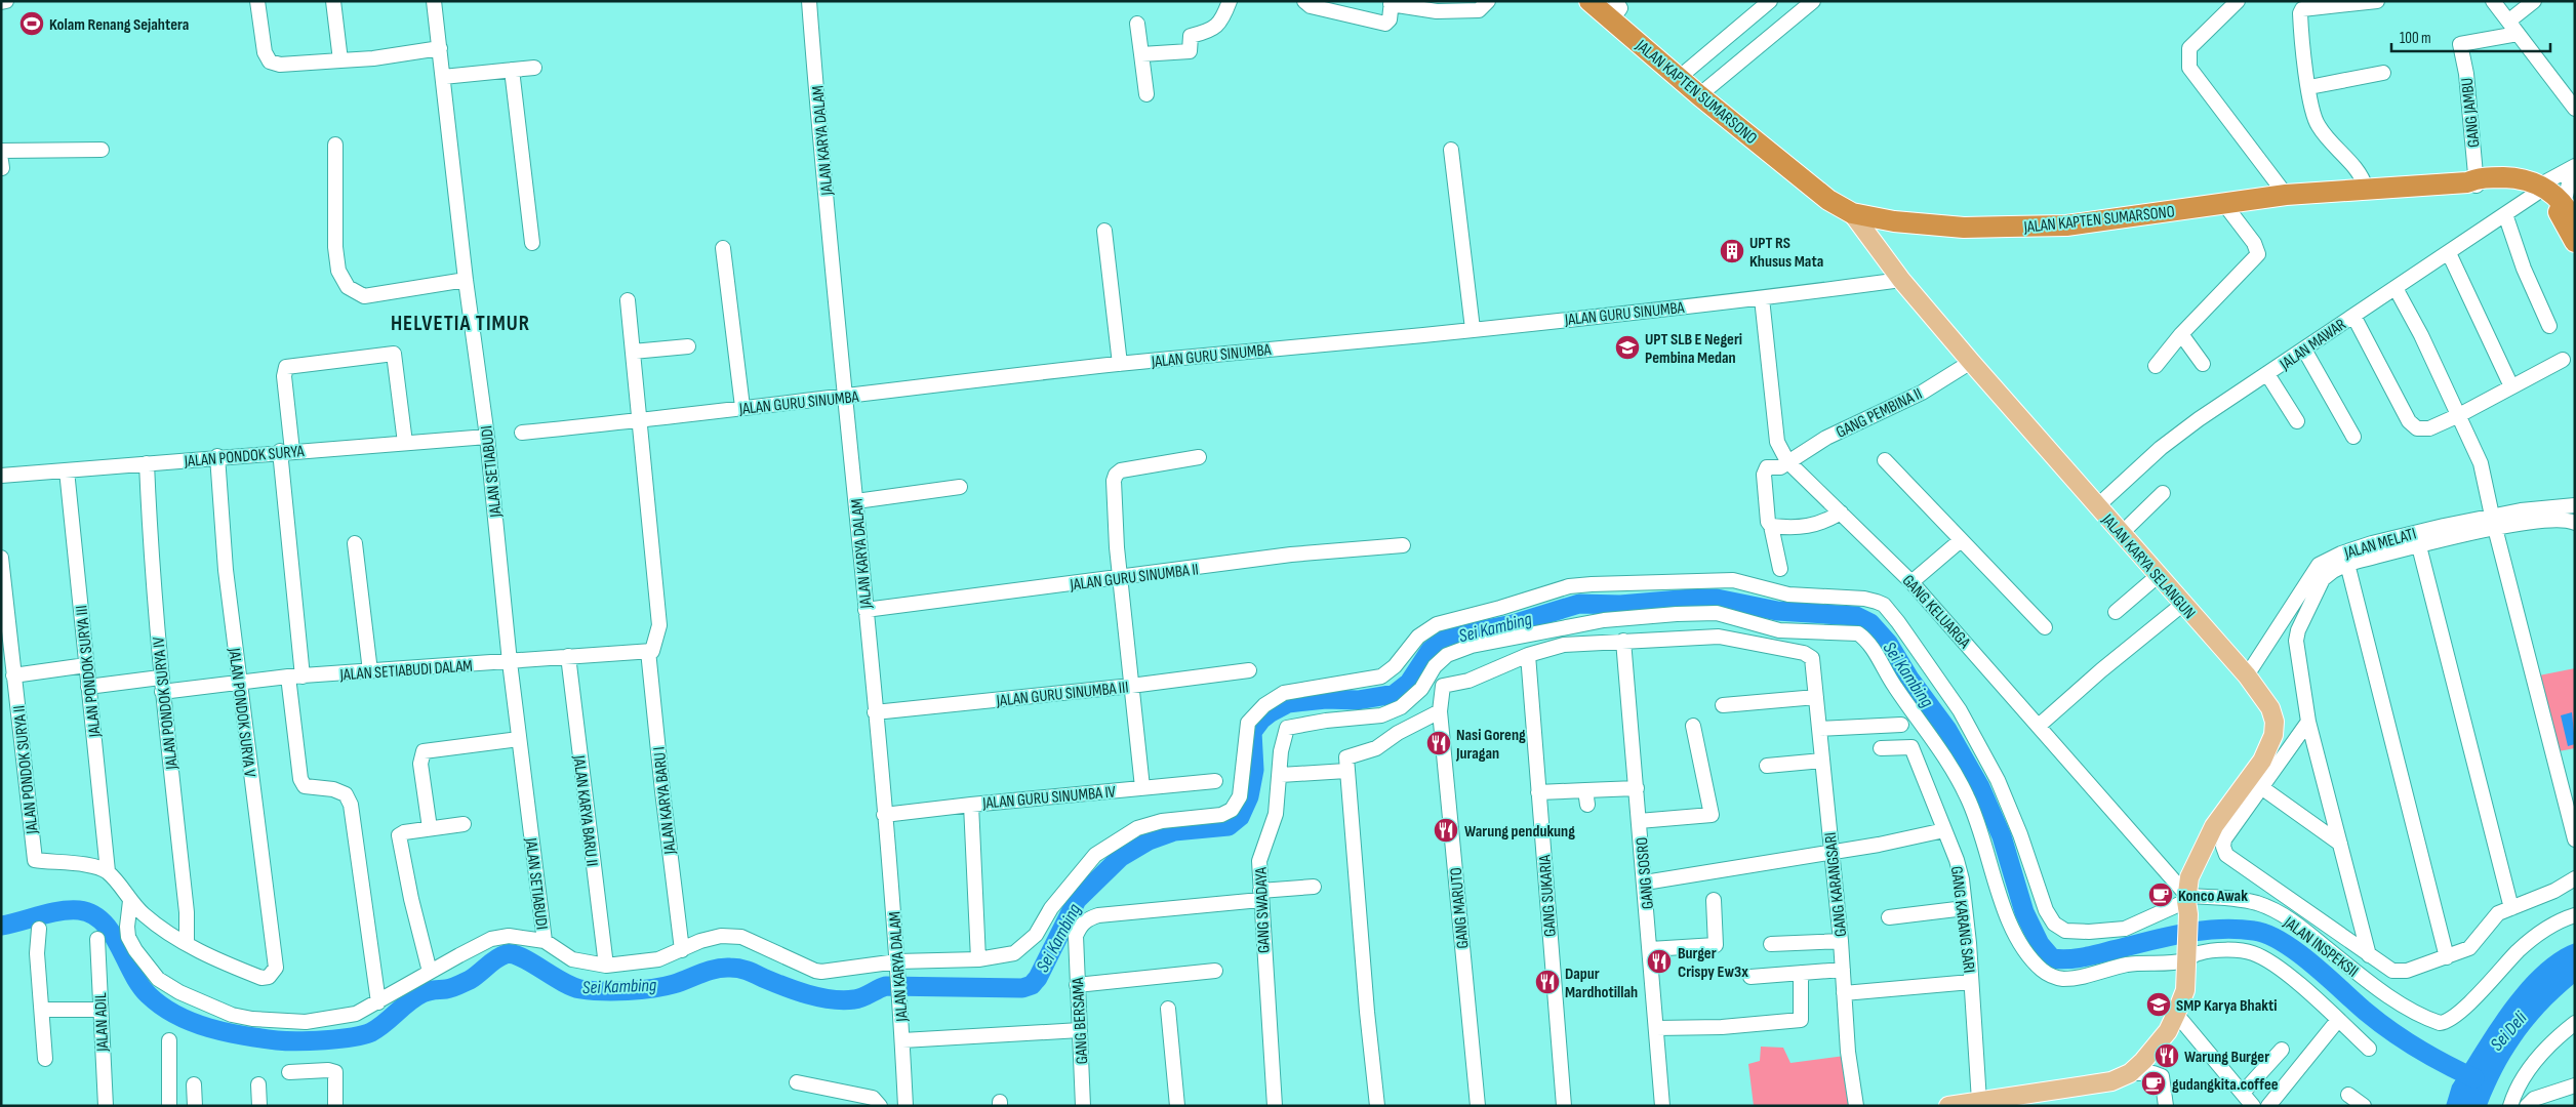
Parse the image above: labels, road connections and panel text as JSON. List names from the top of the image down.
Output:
{
  "streets": {
    "highway": ["JALAN KAPTEN SUMARSONO"],
    "main road": ["JALAN KARYA SELANGUN"],
    "street": [
      "GANG JAMBU",
      "JALAN KARYA DALAM",
      "JALAN GURU SINUMBA",
      "JALAN MAWAR",
      "GANG PEMBINA II",
      "JALAN PONDOK SURYA",
      "JALAN SETIABUDI",
      "JALAN MELATI",
      "JALAN GURU SINUMBA II",
      "GANG KELUARGA",
      "JALAN SETIABUDI DALAM",
      "JALAN PONDOK SURYA III",
      "JALAN GURU SINUMBA III",
      "JALAN PONDOK SURYA IV",
      "JALAN PONDOK SURYA V",
      "JALAN PONDOK SURYA II",
      "JALAN GURU SINUMBA IV",
      "JALAN KARYA BARU I",
      "JALAN KARYA BARU II",
      "GANG SOSRO",
      "GANG KARANGSARI",
      "GANG SUKARIA",
      "GANG MARUTO",
      "GANG SWADAYA",
      "GANG KARANG SARI",
      "JALAN INSPEKSII",
      "GANG BERSAMA",
      "JALAN ADIL"
    ]
  },
  "crossings": [
    ["JALAN KAPTEN SUMARSONO", "GANG JAMBU"],
    ["JALAN KAPTEN SUMARSONO", "JALAN MAWAR"],
    ["JALAN KAPTEN SUMARSONO", "JALAN KARYA SELANGUN"],
    ["JALAN KARYA DALAM", "JALAN GURU SINUMBA"],
    ["JALAN KARYA DALAM", "JALAN GURU SINUMBA II"],
    ["JALAN KARYA DALAM", "JALAN GURU SINUMBA III"],
    ["JALAN KARYA DALAM", "JALAN GURU SINUMBA IV"],
    ["JALAN GURU SINUMBA", "JALAN KARYA SELANGUN"],
    ["JALAN GURU SINUMBA", "GANG KELUARGA"],
    ["JALAN MAWAR", "JALAN KARYA SELANGUN"],
    ["GANG PEMBINA II", "JALAN KARYA SELANGUN"],
    ["GANG PEMBINA II", "GANG KELUARGA"],
    ["JALAN PONDOK SURYA", "JALAN SETIABUDI"],
    ["JALAN PONDOK SURYA", "JALAN PONDOK SURYA III"],
    ["JALAN PONDOK SURYA", "JALAN PONDOK SURYA IV"],
    ["JALAN PONDOK SURYA", "JALAN PONDOK SURYA V"],
    ["JALAN SETIABUDI", "JALAN SETIABUDI DALAM"],
    ["JALAN MELATI", "JALAN KARYA SELANGUN"],
    ["JALAN KARYA SELANGUN", "GANG KELUARGA"],
    ["JALAN KARYA SELANGUN", "GANG SWADAYA"],
    ["JALAN KARYA SELANGUN", "JALAN INSPEKSII"],
    ["GANG KELUARGA", "JALAN INSPEKSII"],
    ["JALAN SETIABUDI DALAM", "JALAN PONDOK SURYA III"],
    ["JALAN SETIABUDI DALAM", "JALAN PONDOK SURYA IV"],
    ["JALAN SETIABUDI DALAM", "JALAN PONDOK SURYA V"],
    ["JALAN SETIABUDI DALAM", "JALAN KARYA BARU I"],
    ["JALAN SETIABUDI DALAM", "JALAN KARYA BARU II"],
    ["JALAN PONDOK SURYA III", "JALAN PONDOK SURYA II"],
    ["JALAN PONDOK SURYA IV", "JALAN PONDOK SURYA V"],
    ["GANG SOSRO", "GANG KARANGSARI"],
    ["GANG SUKARIA", "GANG MARUTO"],
    ["GANG SWADAYA", "GANG BERSAMA"]
  ],
  "districts": ["HELVETIA TIMUR"],
  "water": ["Sei Kambing", "Sei Deli"],
  "places": {
    "sports": ["Kolam Renang Sejahtera"],
    "building": ["UPT RS Khusus Mata"],
    "school or university": ["UPT SLB E Negeri Pembina Medan", "SMP Karya Bhakti"],
    "restaurant": [
      "Nasi Goreng Juragan",
      "Warung pendukung",
      "Burger Crispy Ew3x",
      "Dapur Mardhotillah",
      "Warung Burger"
    ],
    "cafe": ["Konco Awak", "gudangkita.coffee"]
  },
  "scale_bar": "100 m"
}
